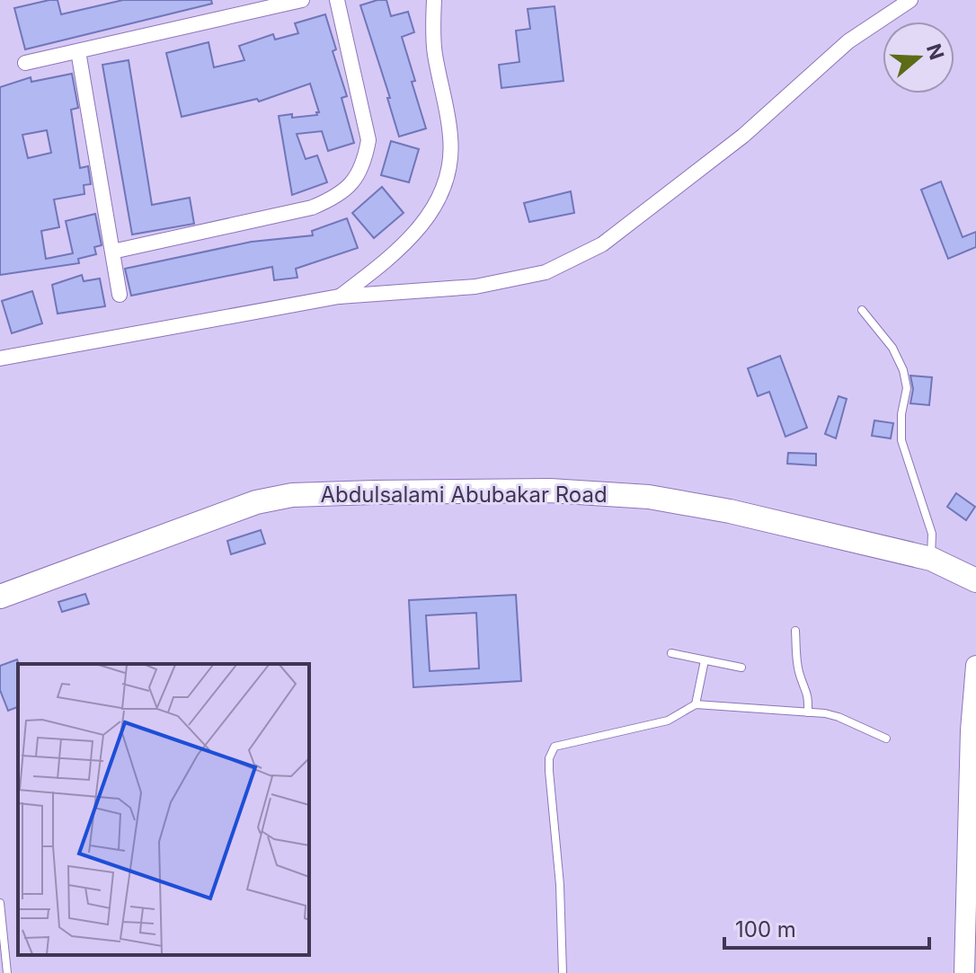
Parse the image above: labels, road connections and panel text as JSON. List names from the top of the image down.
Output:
{
  "streets": {
    "main road": ["Abdulsalami Abubakar Road"]
  },
  "scale_bar": "100 m",
  "north": "right"
}
